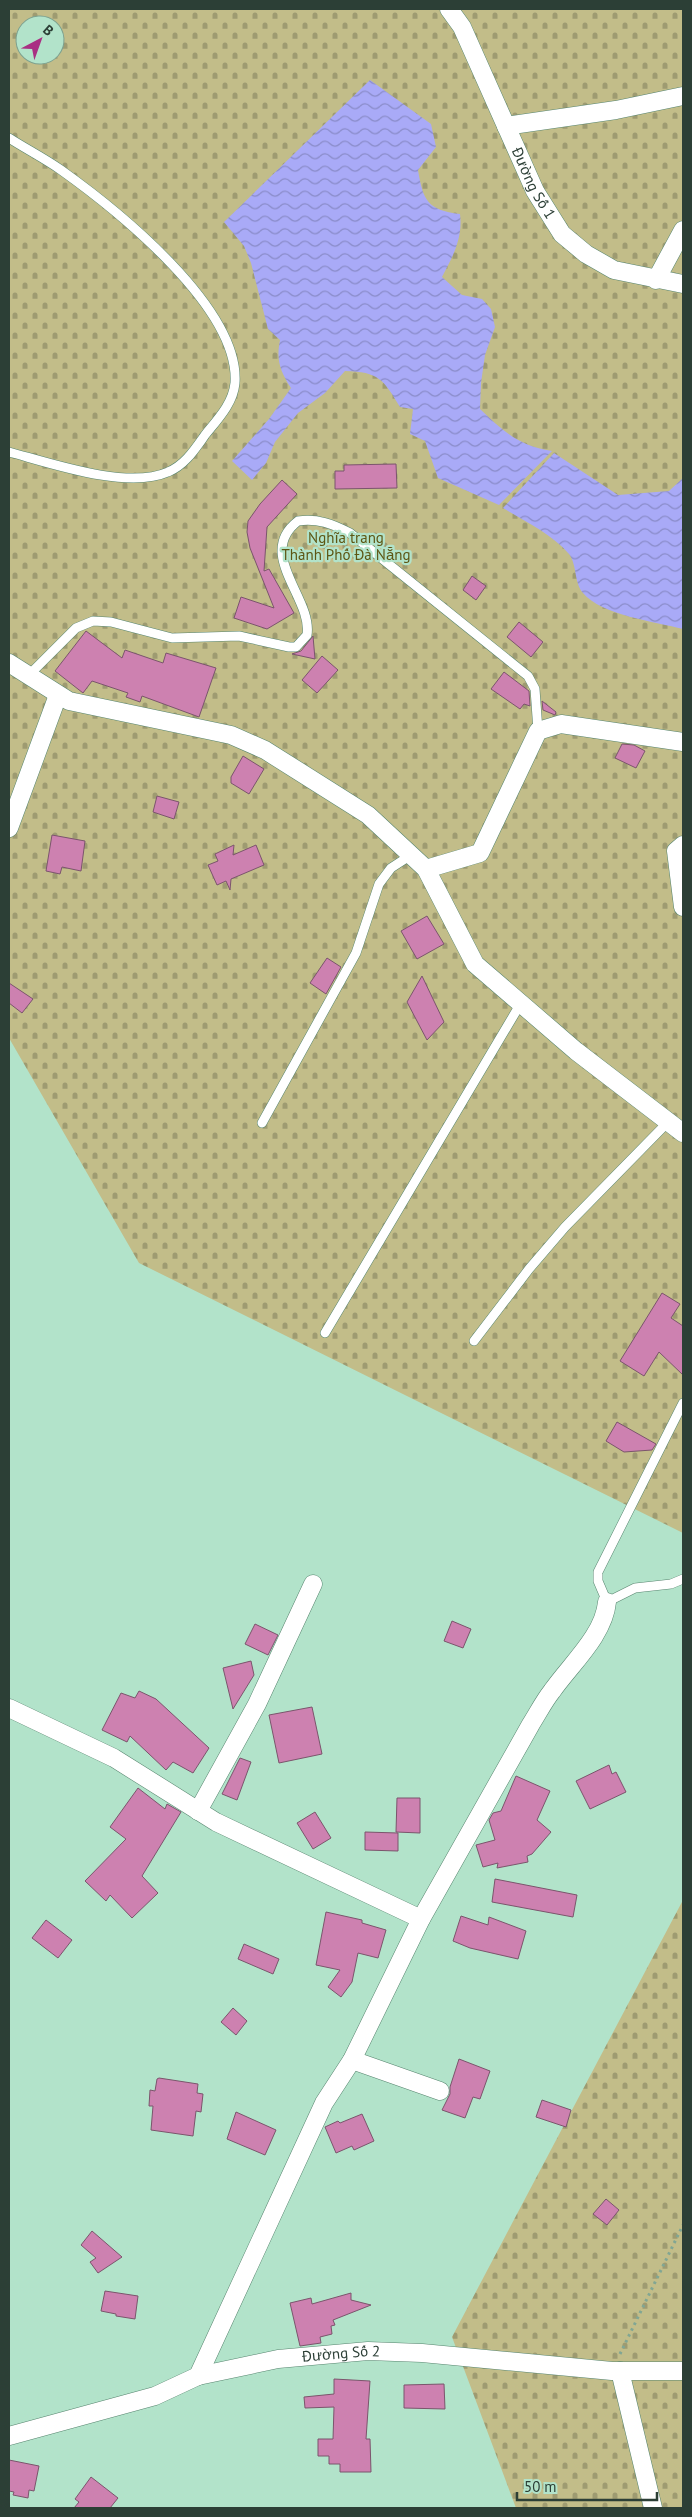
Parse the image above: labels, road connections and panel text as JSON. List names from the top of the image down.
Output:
{
  "streets": {
    "street": ["Đường Số 1", "Đường Số 2"]
  },
  "parks": ["Nghĩa trang Thành Phố Đà Nẵng"],
  "scale_bar": "50 m",
  "north": "top right"
}
